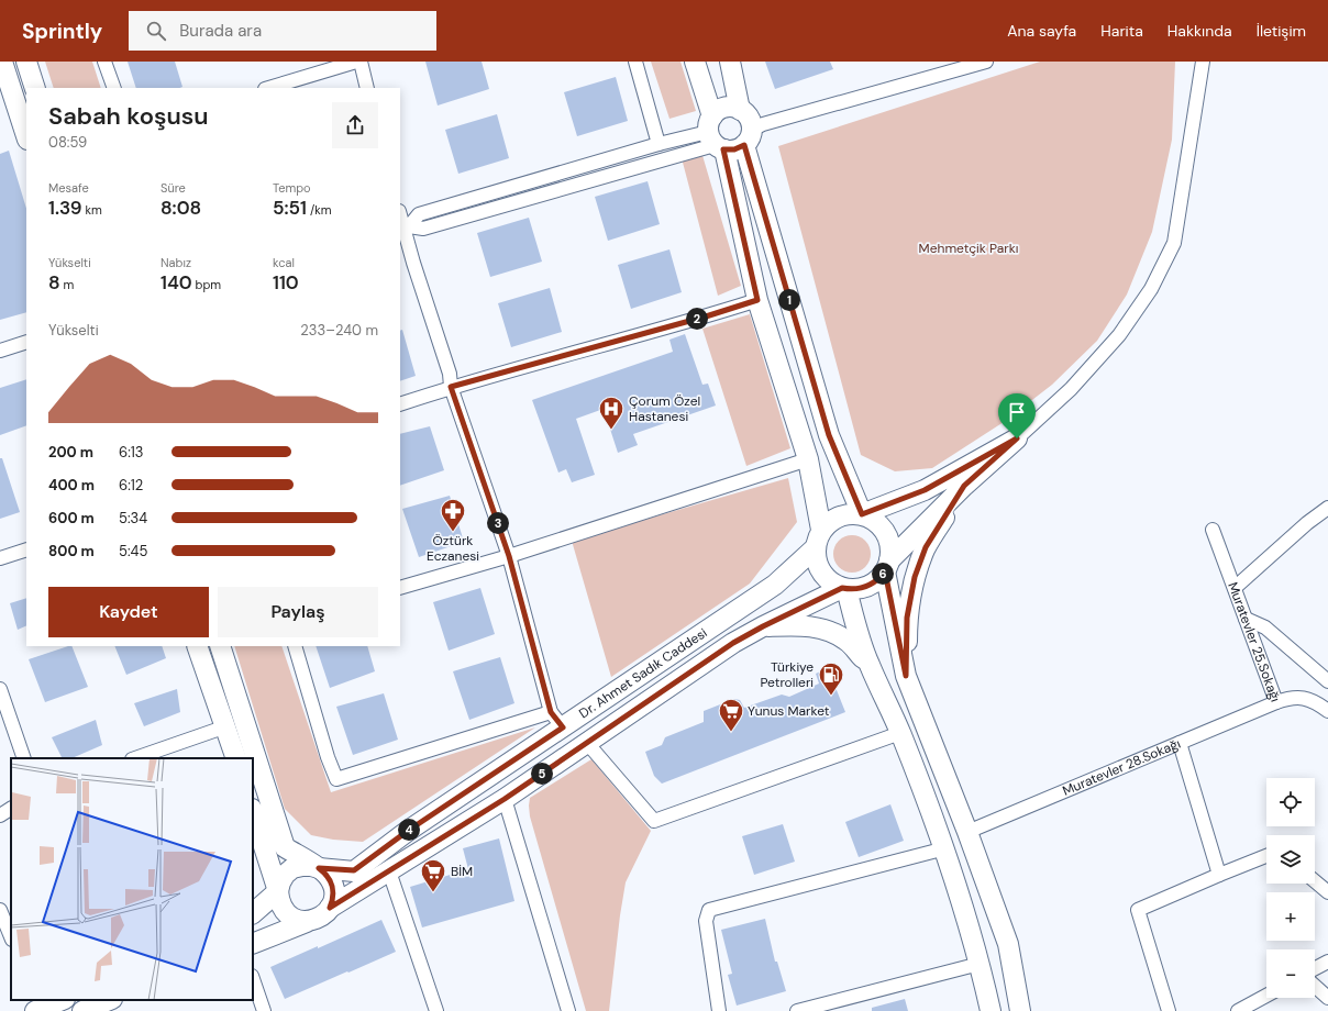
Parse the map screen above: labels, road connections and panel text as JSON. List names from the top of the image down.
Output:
{
  "streets": {
    "street": ["Muratevler 25.Sokağı", "Dr. Ahmet Sadık Caddesi", "Muratevler 28.Sokağı"]
  },
  "crossings": [
    ["Muratevler 25.Sokağı", "Muratevler 28.Sokağı"]
  ],
  "parks": ["Mehmetçik Parkı"],
  "places": {
    "hospital": ["Çorum Özel Hastanesi"],
    "pharmacy": ["Öztürk Eczanesi"],
    "fuel station": ["Türkiye Petrolleri"],
    "supermarket": ["Yunus Market", "BİM"]
  },
  "page": {
    "header": "Sprintly",
    "search": "Burada ara",
    "nav": [
      "Ana sayfa",
      "Harita",
      "Hakkında",
      "İletişim"
    ],
    "heading": ["Sabah koşusu", "08:59"],
    "stats": [
      ["Mesafe", "1.39 km"],
      ["Süre", "8:08"],
      ["Tempo", "5:51 /km"],
      ["Yükselti", "8 m"],
      ["Nabız", "140 bpm"],
      ["kcal", "110"]
    ],
    "pins": [
      "1",
      "2",
      "3",
      "6",
      "5",
      "4"
    ],
    "chart": ["Yükselti", "233–240 m"],
    "list": [
      {
        "name": "200 m",
        "note": "6:13"
      },
      {
        "name": "400 m",
        "note": "6:12"
      },
      {
        "name": "600 m",
        "note": "5:34"
      },
      {
        "name": "800 m",
        "note": "5:45"
      }
    ],
    "buttons": ["Kaydet", "Paylaş"],
    "map_buttons": ["+", "−"]
  }
}
